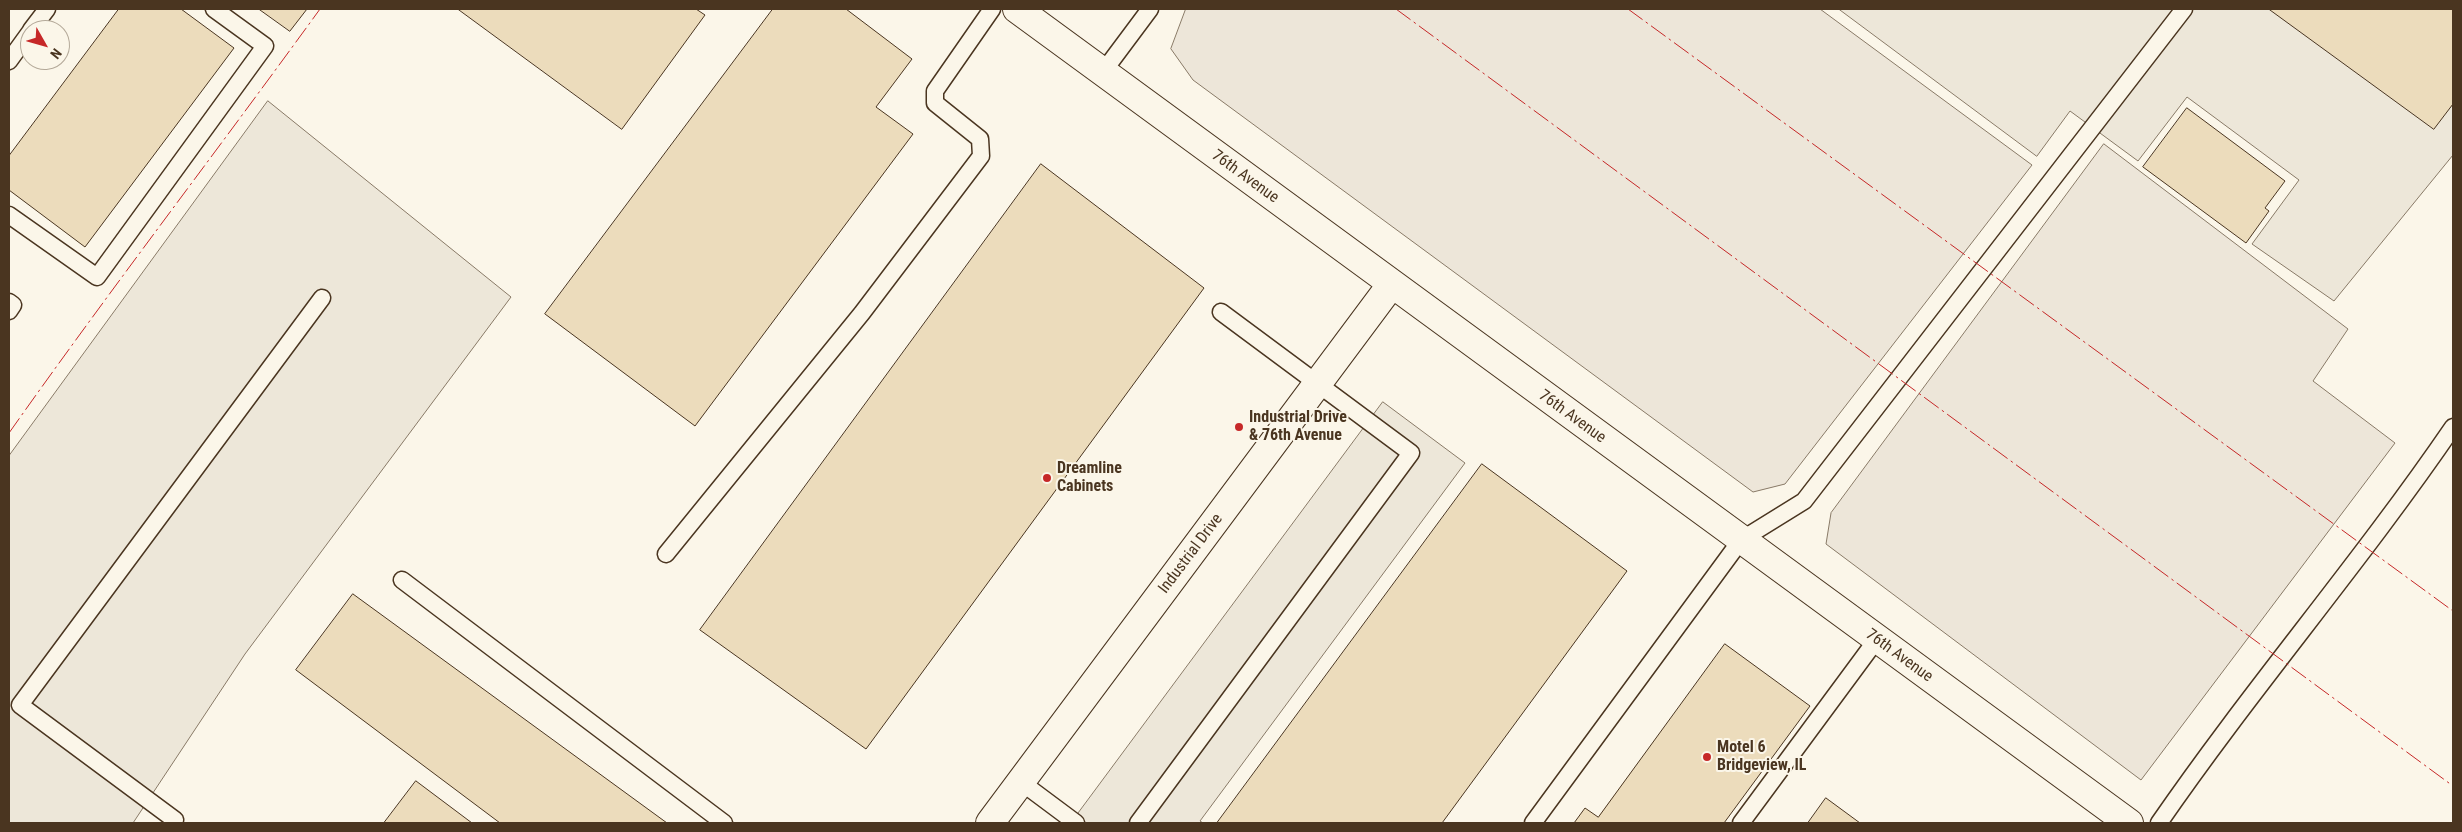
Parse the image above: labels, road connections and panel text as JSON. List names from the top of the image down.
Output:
{
  "streets": {
    "street": ["76th Avenue", "Industrial Drive"]
  },
  "crossings": [
    ["76th Avenue", "Industrial Drive"]
  ],
  "places": ["Industrial Drive & 76th Avenue", "Dreamline Cabinets", "Motel 6 Bridgeview, IL"],
  "north": "bottom right"
}
